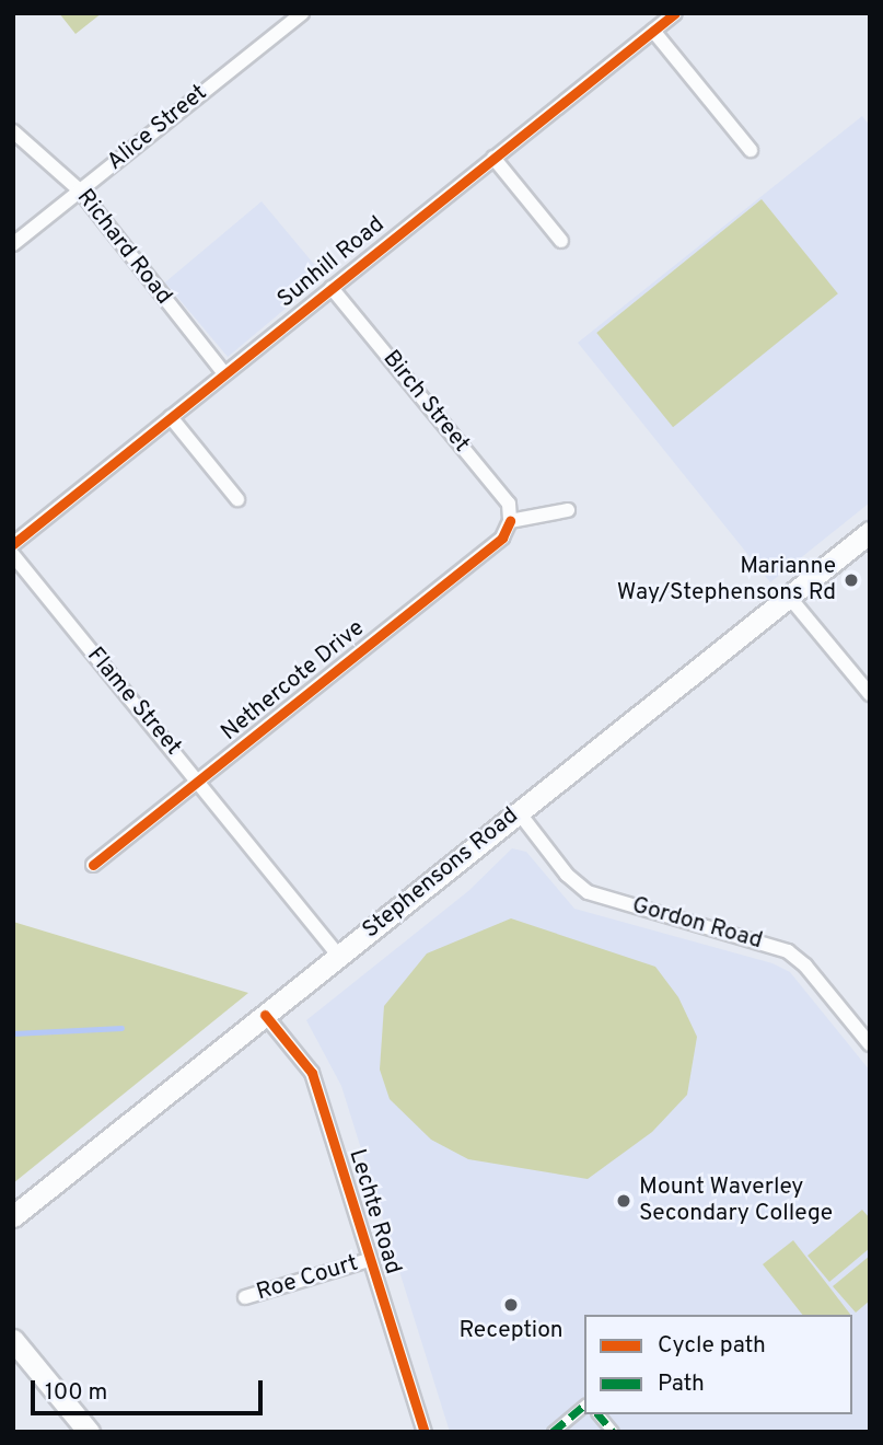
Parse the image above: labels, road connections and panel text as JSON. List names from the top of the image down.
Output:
{
  "streets": {
    "main road": ["Stephensons Road"],
    "street": [
      "Alice Street",
      "Richard Road",
      "Sunhill Road",
      "Birch Street",
      "Nethercote Drive",
      "Flame Street",
      "Gordon Road",
      "Lechte Road",
      "Roe Court"
    ]
  },
  "crossings": [
    ["Alice Street", "Richard Road"],
    ["Richard Road", "Sunhill Road"],
    ["Sunhill Road", "Birch Street"],
    ["Birch Street", "Nethercote Drive"],
    ["Nethercote Drive", "Flame Street"],
    ["Flame Street", "Stephensons Road"],
    ["Stephensons Road", "Gordon Road"],
    ["Stephensons Road", "Lechte Road"],
    ["Lechte Road", "Roe Court"]
  ],
  "places": ["Marianne Way/Stephensons Rd", "Mount Waverley Secondary College", "Reception"],
  "legend": ["Cycle path", "Path"],
  "scale_bar": "100 m"
}
